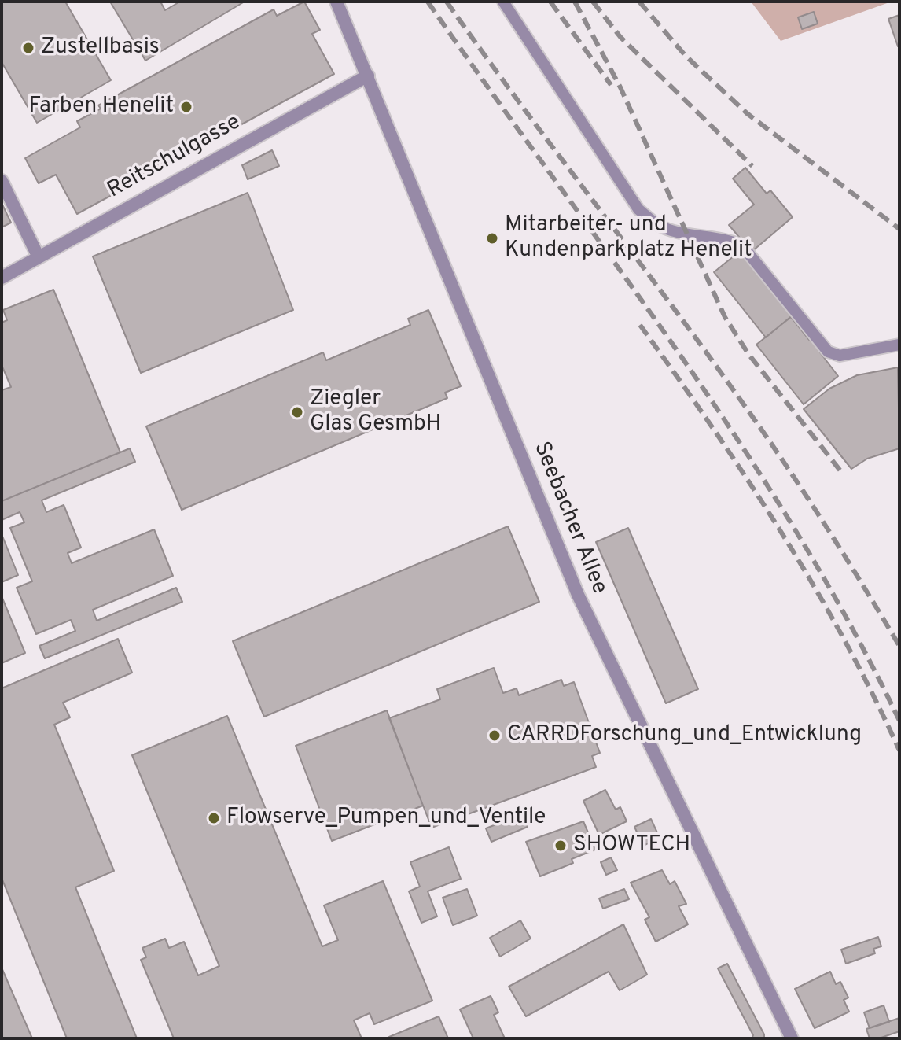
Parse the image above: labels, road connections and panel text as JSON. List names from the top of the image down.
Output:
{
  "streets": {
    "street": ["Reitschulgasse", "Seebacher Allee"]
  },
  "crossings": [
    ["Reitschulgasse", "Seebacher Allee"]
  ],
  "places": [
    "Zustellbasis",
    "Farben Henelit",
    "Mitarbeiter- und Kundenparkplatz Henelit",
    "Ziegler Glas GesmbH",
    "CARRDForschung_und_Entwicklung",
    "Flowserve_Pumpen_und_Ventile",
    "SHOWTECH"
  ]
}
